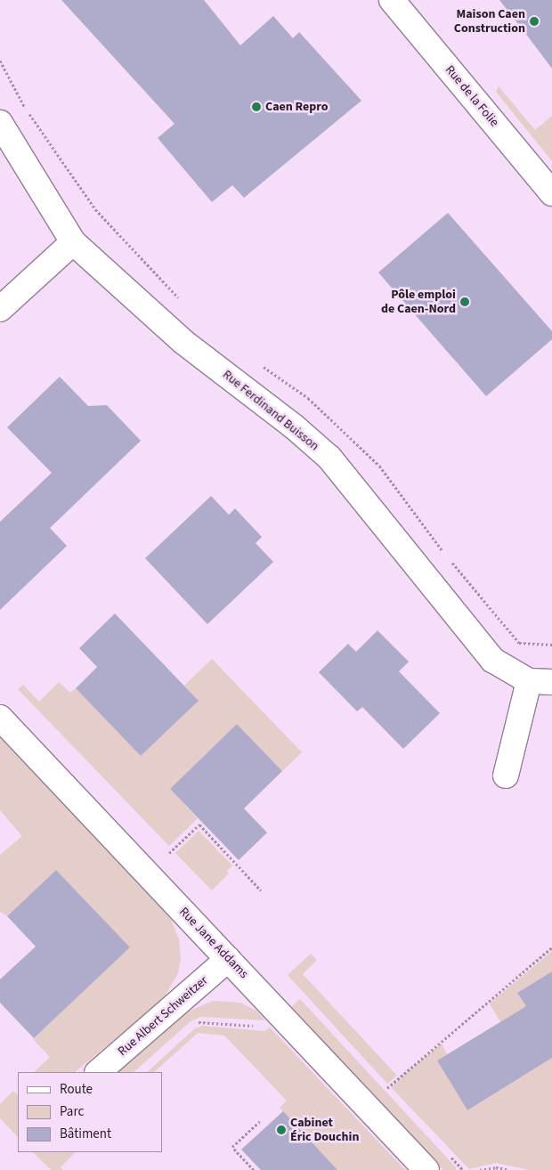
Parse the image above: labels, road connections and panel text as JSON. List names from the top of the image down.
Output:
{
  "streets": {
    "street": [
      "Rue de la Folie",
      "Rue Ferdinand Buisson",
      "Rue Jane Addams",
      "Rue Albert Schweitzer"
    ]
  },
  "crossings": [
    ["Rue Jane Addams", "Rue Albert Schweitzer"]
  ],
  "places": [
    "Maison Caen Construction",
    "Caen Repro",
    "Pôle emploi de Caen-Nord",
    "Cabinet Éric Douchin"
  ],
  "legend": ["Route", "Parc", "Bâtiment"]
}
